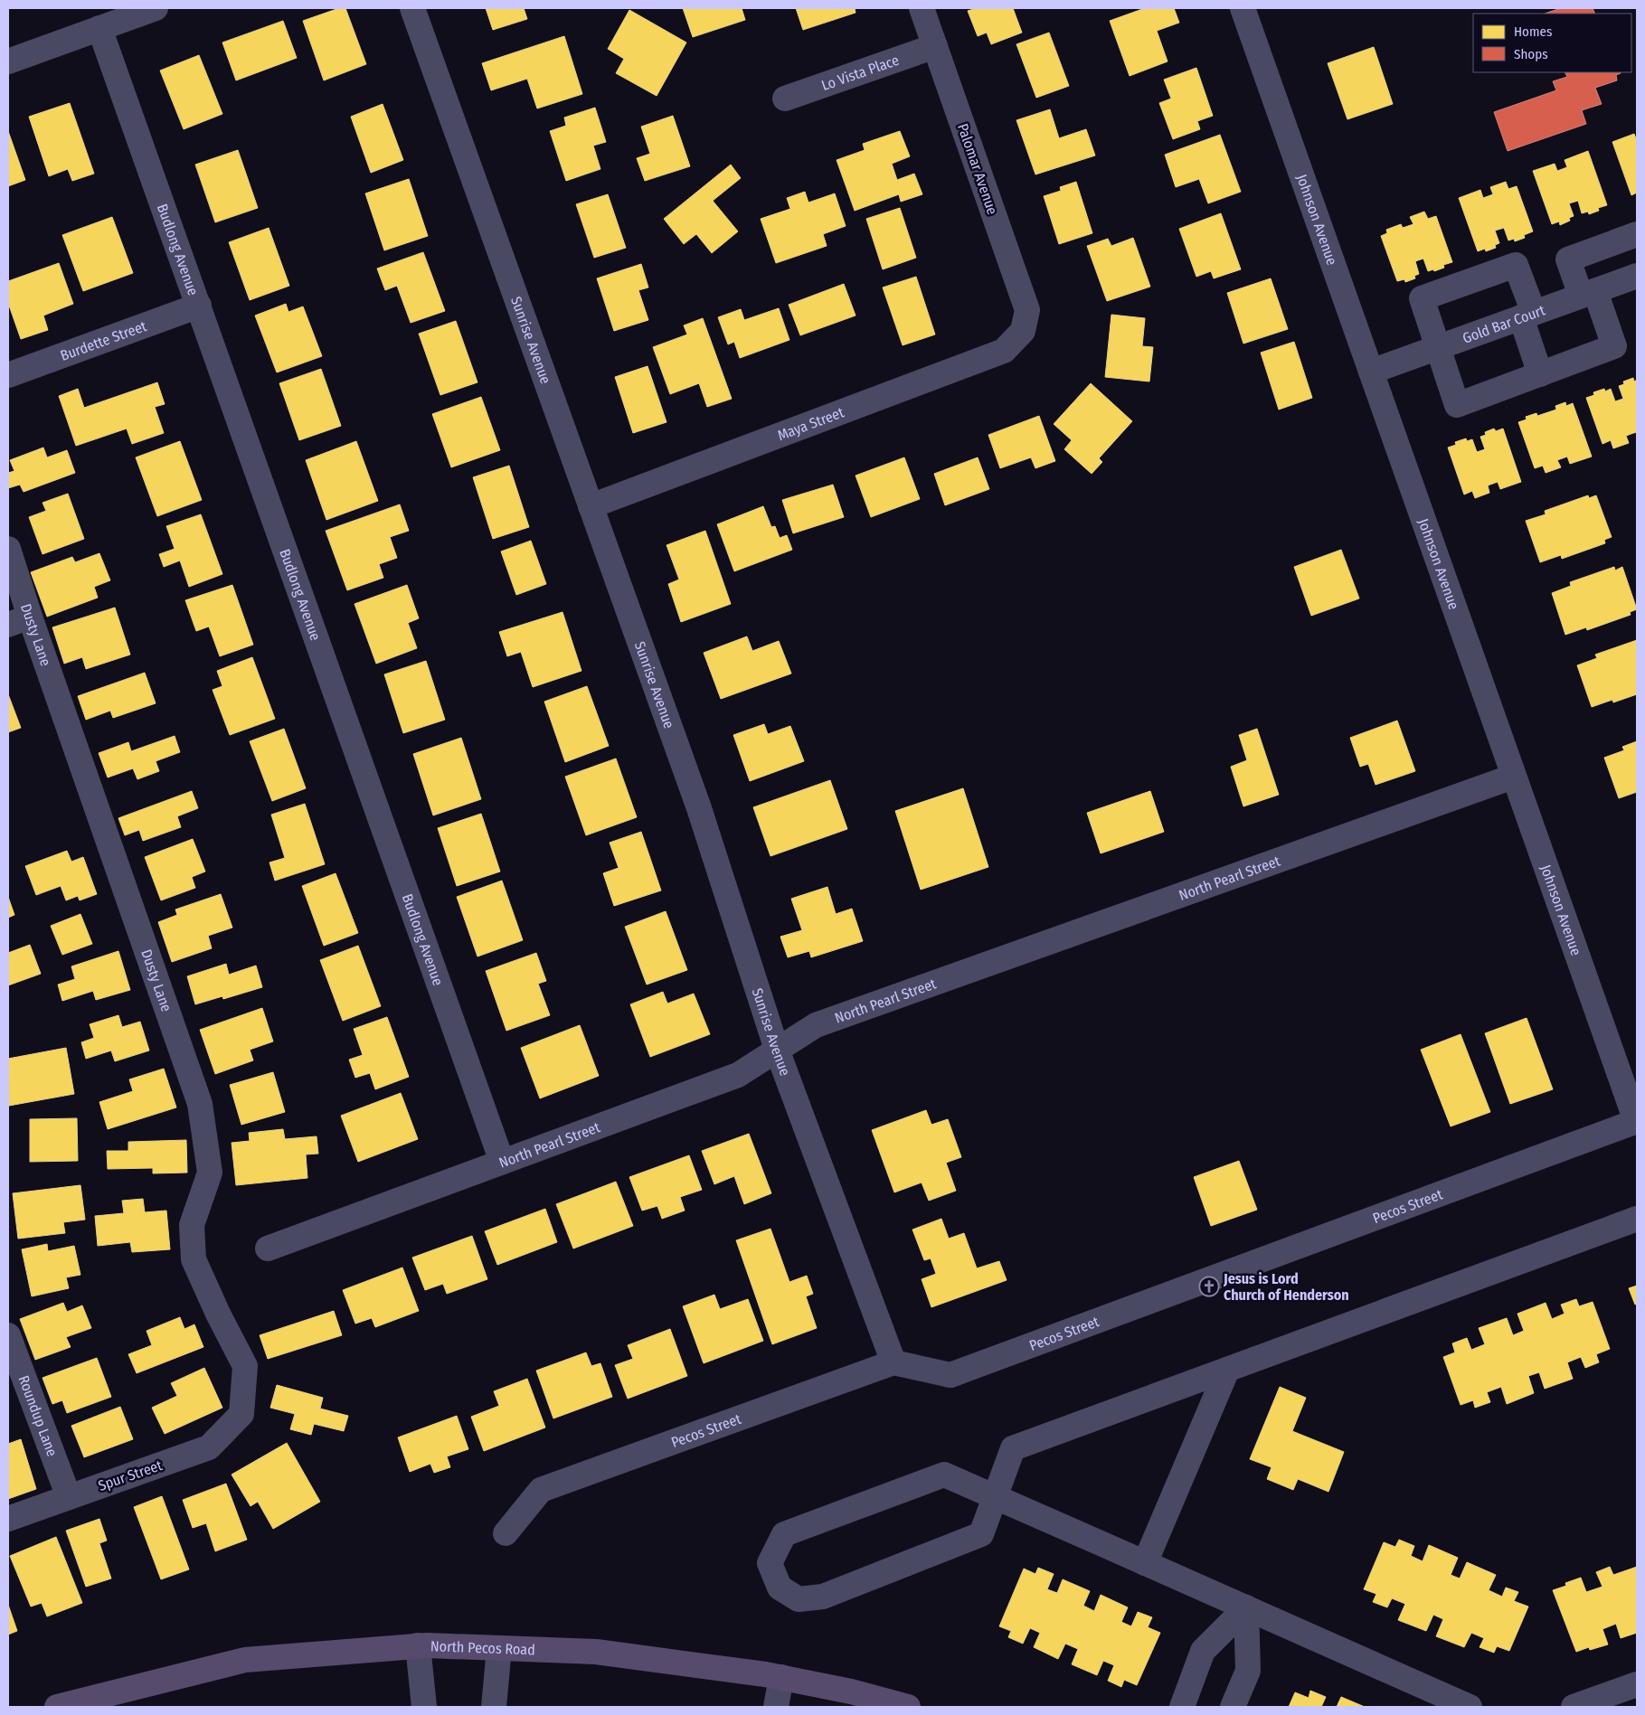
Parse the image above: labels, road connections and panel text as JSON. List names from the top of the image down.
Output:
{
  "streets": {
    "main road": ["North Pecos Road"],
    "street": [
      "Lo Vista Place",
      "Palomar Avenue",
      "Johnson Avenue",
      "Budlong Avenue",
      "Gold Bar Court",
      "Burdette Street",
      "Sunrise Avenue",
      "Maya Street",
      "Dusty Lane",
      "North Pearl Street",
      "Pecos Street",
      "Roundup Lane",
      "Spur Street"
    ]
  },
  "crossings": [
    ["Lo Vista Place", "Palomar Avenue"],
    ["Palomar Avenue", "Maya Street"],
    ["Johnson Avenue", "Gold Bar Court"],
    ["Johnson Avenue", "North Pearl Street"],
    ["Johnson Avenue", "Pecos Street"],
    ["Budlong Avenue", "Burdette Street"],
    ["Budlong Avenue", "North Pearl Street"],
    ["Sunrise Avenue", "Maya Street"],
    ["Sunrise Avenue", "North Pearl Street"],
    ["Sunrise Avenue", "Pecos Street"],
    ["Dusty Lane", "Spur Street"],
    ["Roundup Lane", "Spur Street"]
  ],
  "places": {
    "church": ["Jesus is Lord Church of Henderson"]
  },
  "legend": ["Homes", "Shops"]
}
